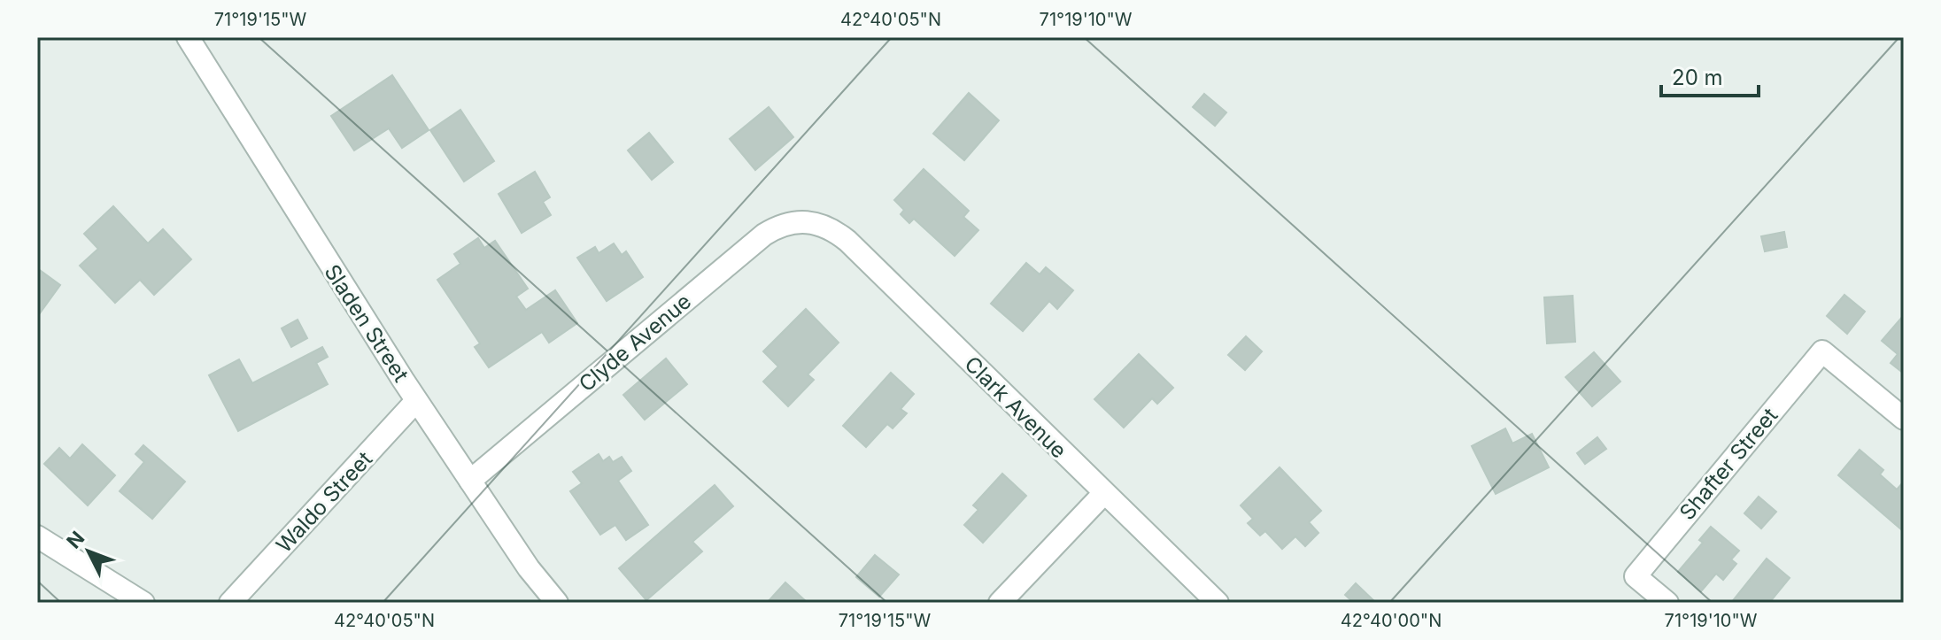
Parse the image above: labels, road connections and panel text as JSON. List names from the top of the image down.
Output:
{
  "streets": {
    "street": [
      "Sladen Street",
      "Clyde Avenue",
      "Clark Avenue",
      "Shafter Street",
      "Waldo Street"
    ]
  },
  "crossings": [
    ["Sladen Street", "Clyde Avenue"],
    ["Sladen Street", "Waldo Street"],
    ["Clyde Avenue", "Clark Avenue"]
  ],
  "scale_bar": "20 m",
  "north": "top left",
  "coordinates": [
    "71°19'15\"W",
    "42°40'05\"N",
    "71°19'10\"W",
    "42°40'00\"N"
  ]
}
